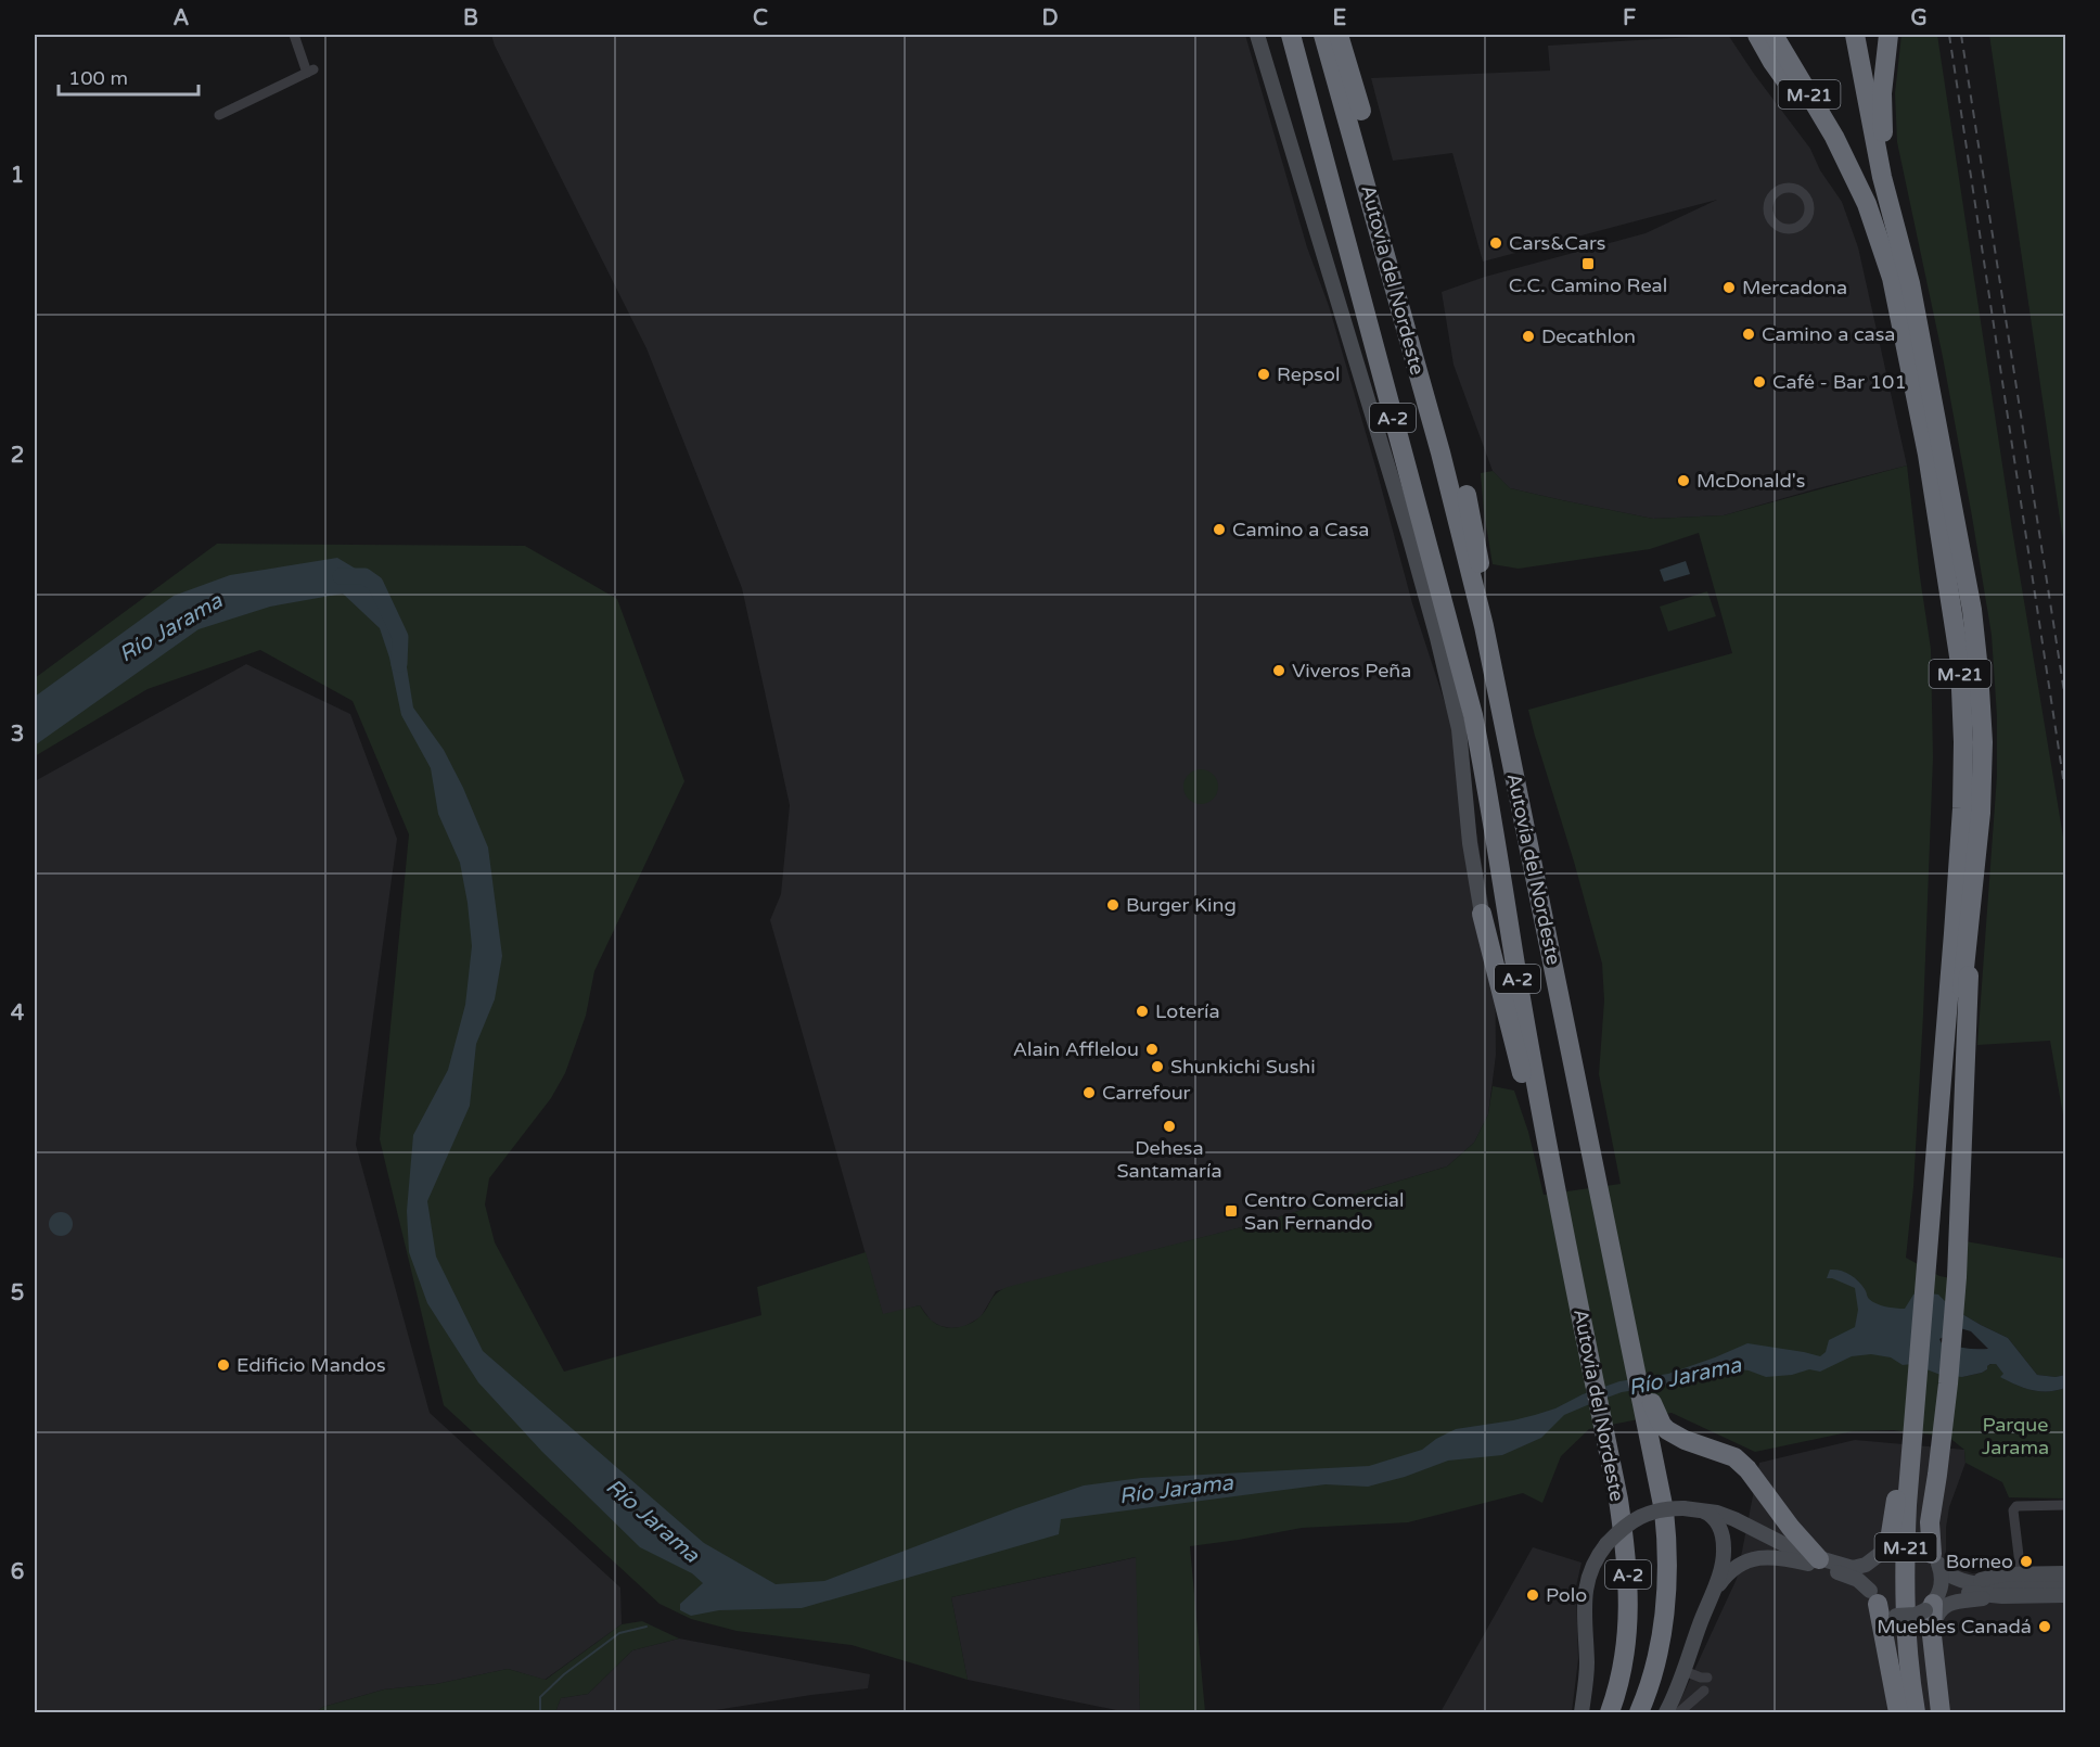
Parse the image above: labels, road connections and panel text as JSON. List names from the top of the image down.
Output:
{
  "streets": {
    "highway": ["M-21", "Autovía del Nordeste", "A-2"]
  },
  "crossings": [
    ["Autovía del Nordeste", "A-2"]
  ],
  "water": ["Río Jarama"],
  "parks": ["Parque Jarama"],
  "places": {
    "other": [
      "Cars&Cars",
      "Mercadona",
      "Camino a casa",
      "Decathlon",
      "Repsol",
      "Café - Bar 101",
      "McDonald's",
      "Camino a Casa",
      "Viveros Peña",
      "Burger King",
      "Lotería",
      "Alain Afflelou",
      "Shunkichi Sushi",
      "Carrefour",
      "Dehesa Santamaría",
      "Edificio Mandos",
      "Borneo",
      "Polo",
      "Muebles Canadá"
    ],
    "transit": ["C.C. Camino Real", "Centro Comercial San Fernando"]
  },
  "scale_bar": "100 m",
  "grid": {
    "columns": [
      "A",
      "B",
      "C",
      "D",
      "E",
      "F",
      "G"
    ],
    "rows": [
      "1",
      "2",
      "3",
      "4",
      "5",
      "6"
    ]
  }
}
